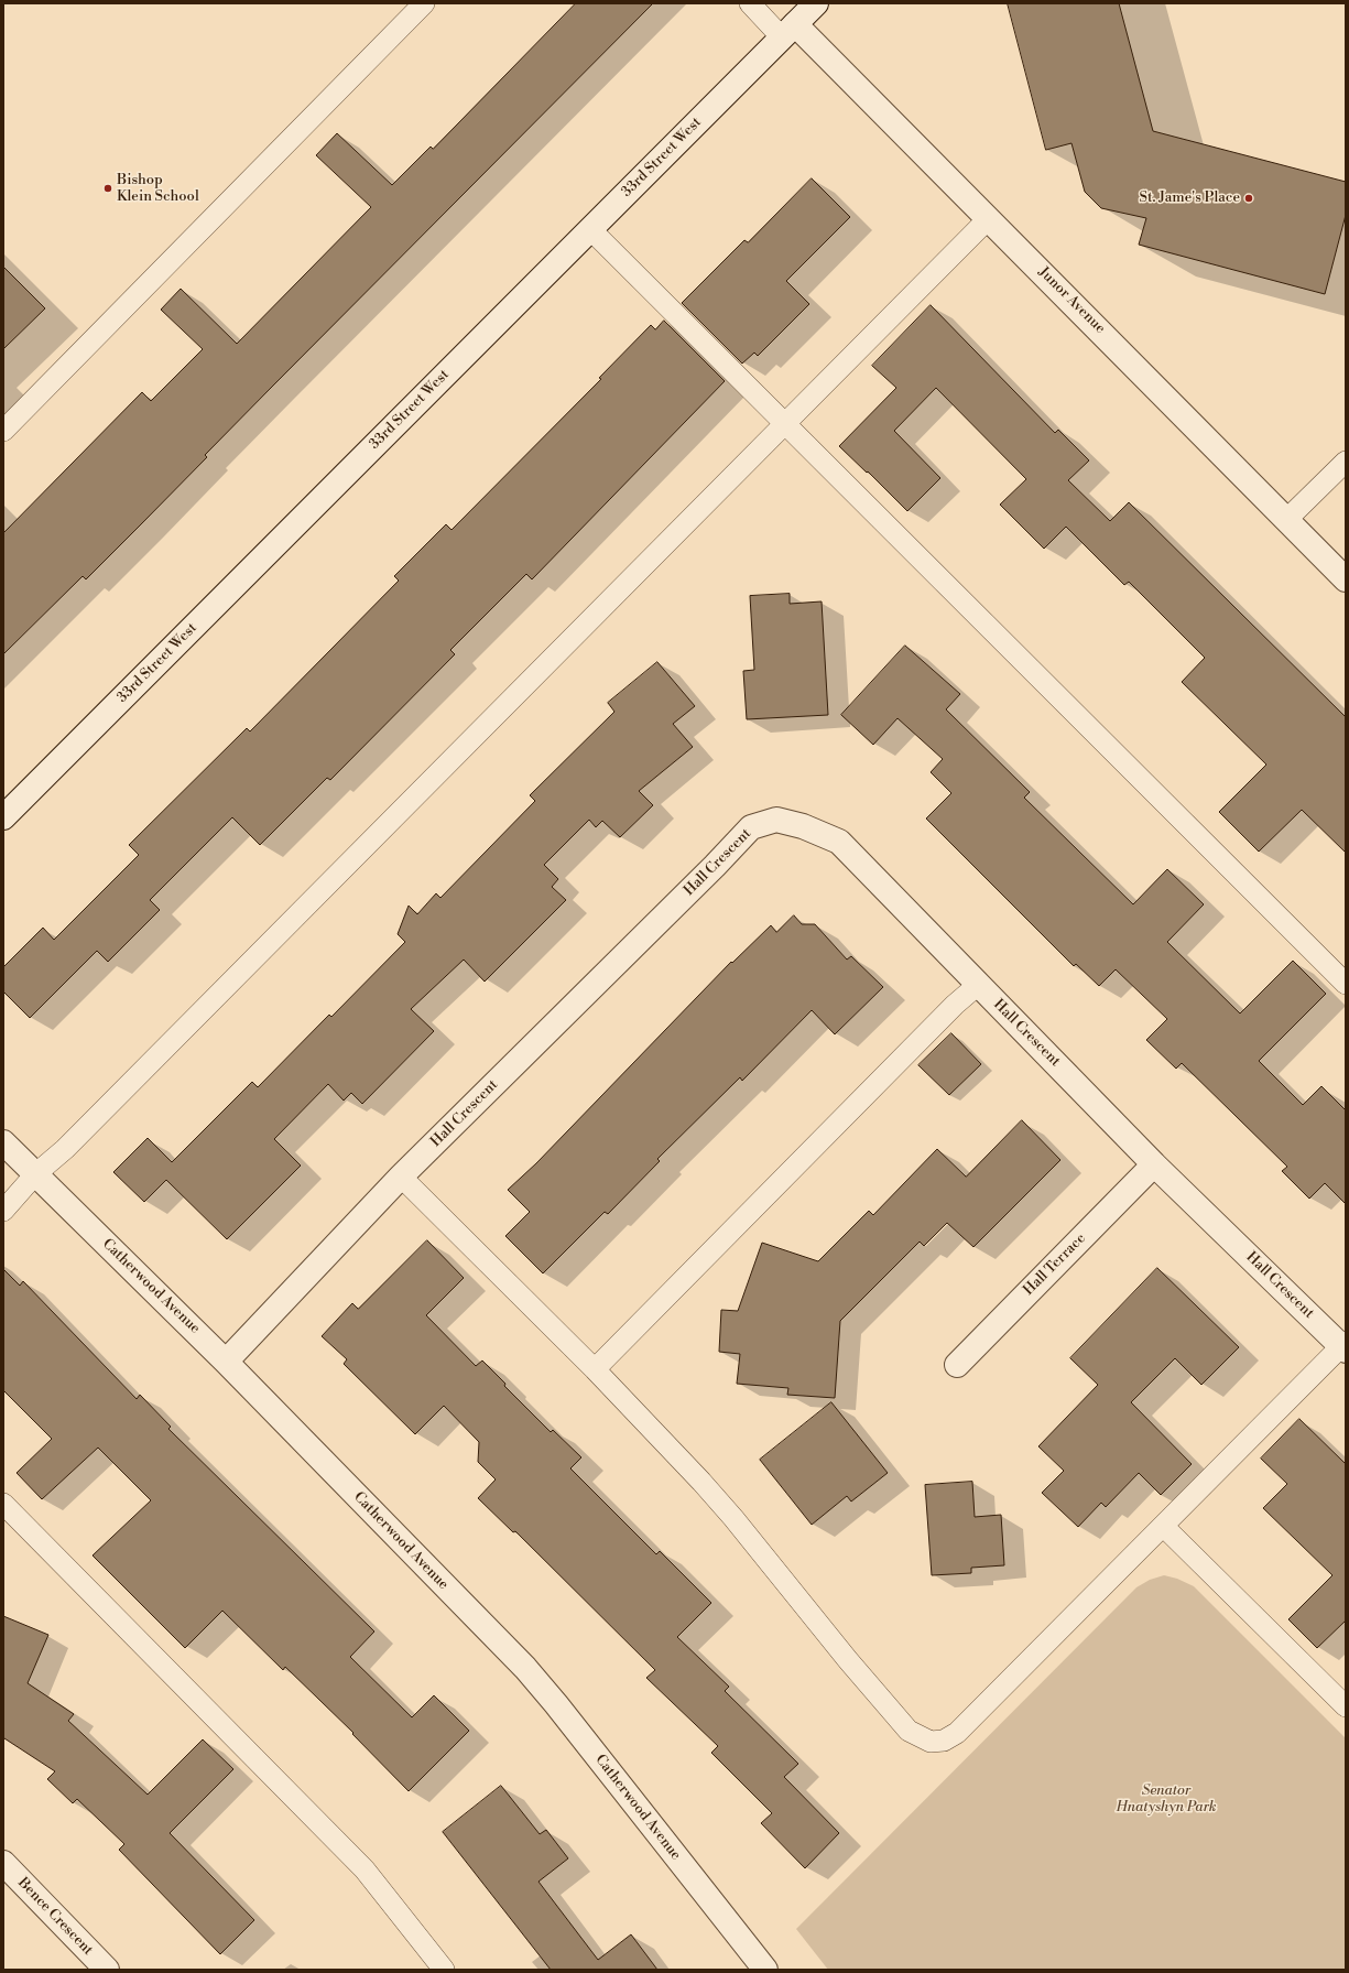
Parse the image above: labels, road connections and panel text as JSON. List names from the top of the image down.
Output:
{
  "streets": {
    "street": [
      "33rd Street West",
      "Junor Avenue",
      "Hall Crescent",
      "Hall Terrace",
      "Catherwood Avenue",
      "Bence Crescent"
    ]
  },
  "crossings": [
    ["33rd Street West", "Junor Avenue"],
    ["Hall Crescent", "Hall Terrace"],
    ["Hall Crescent", "Catherwood Avenue"]
  ],
  "parks": ["Senator Hnatyshyn Park"],
  "places": ["Bishop Klein School", "St. Jame's Place"]
}
